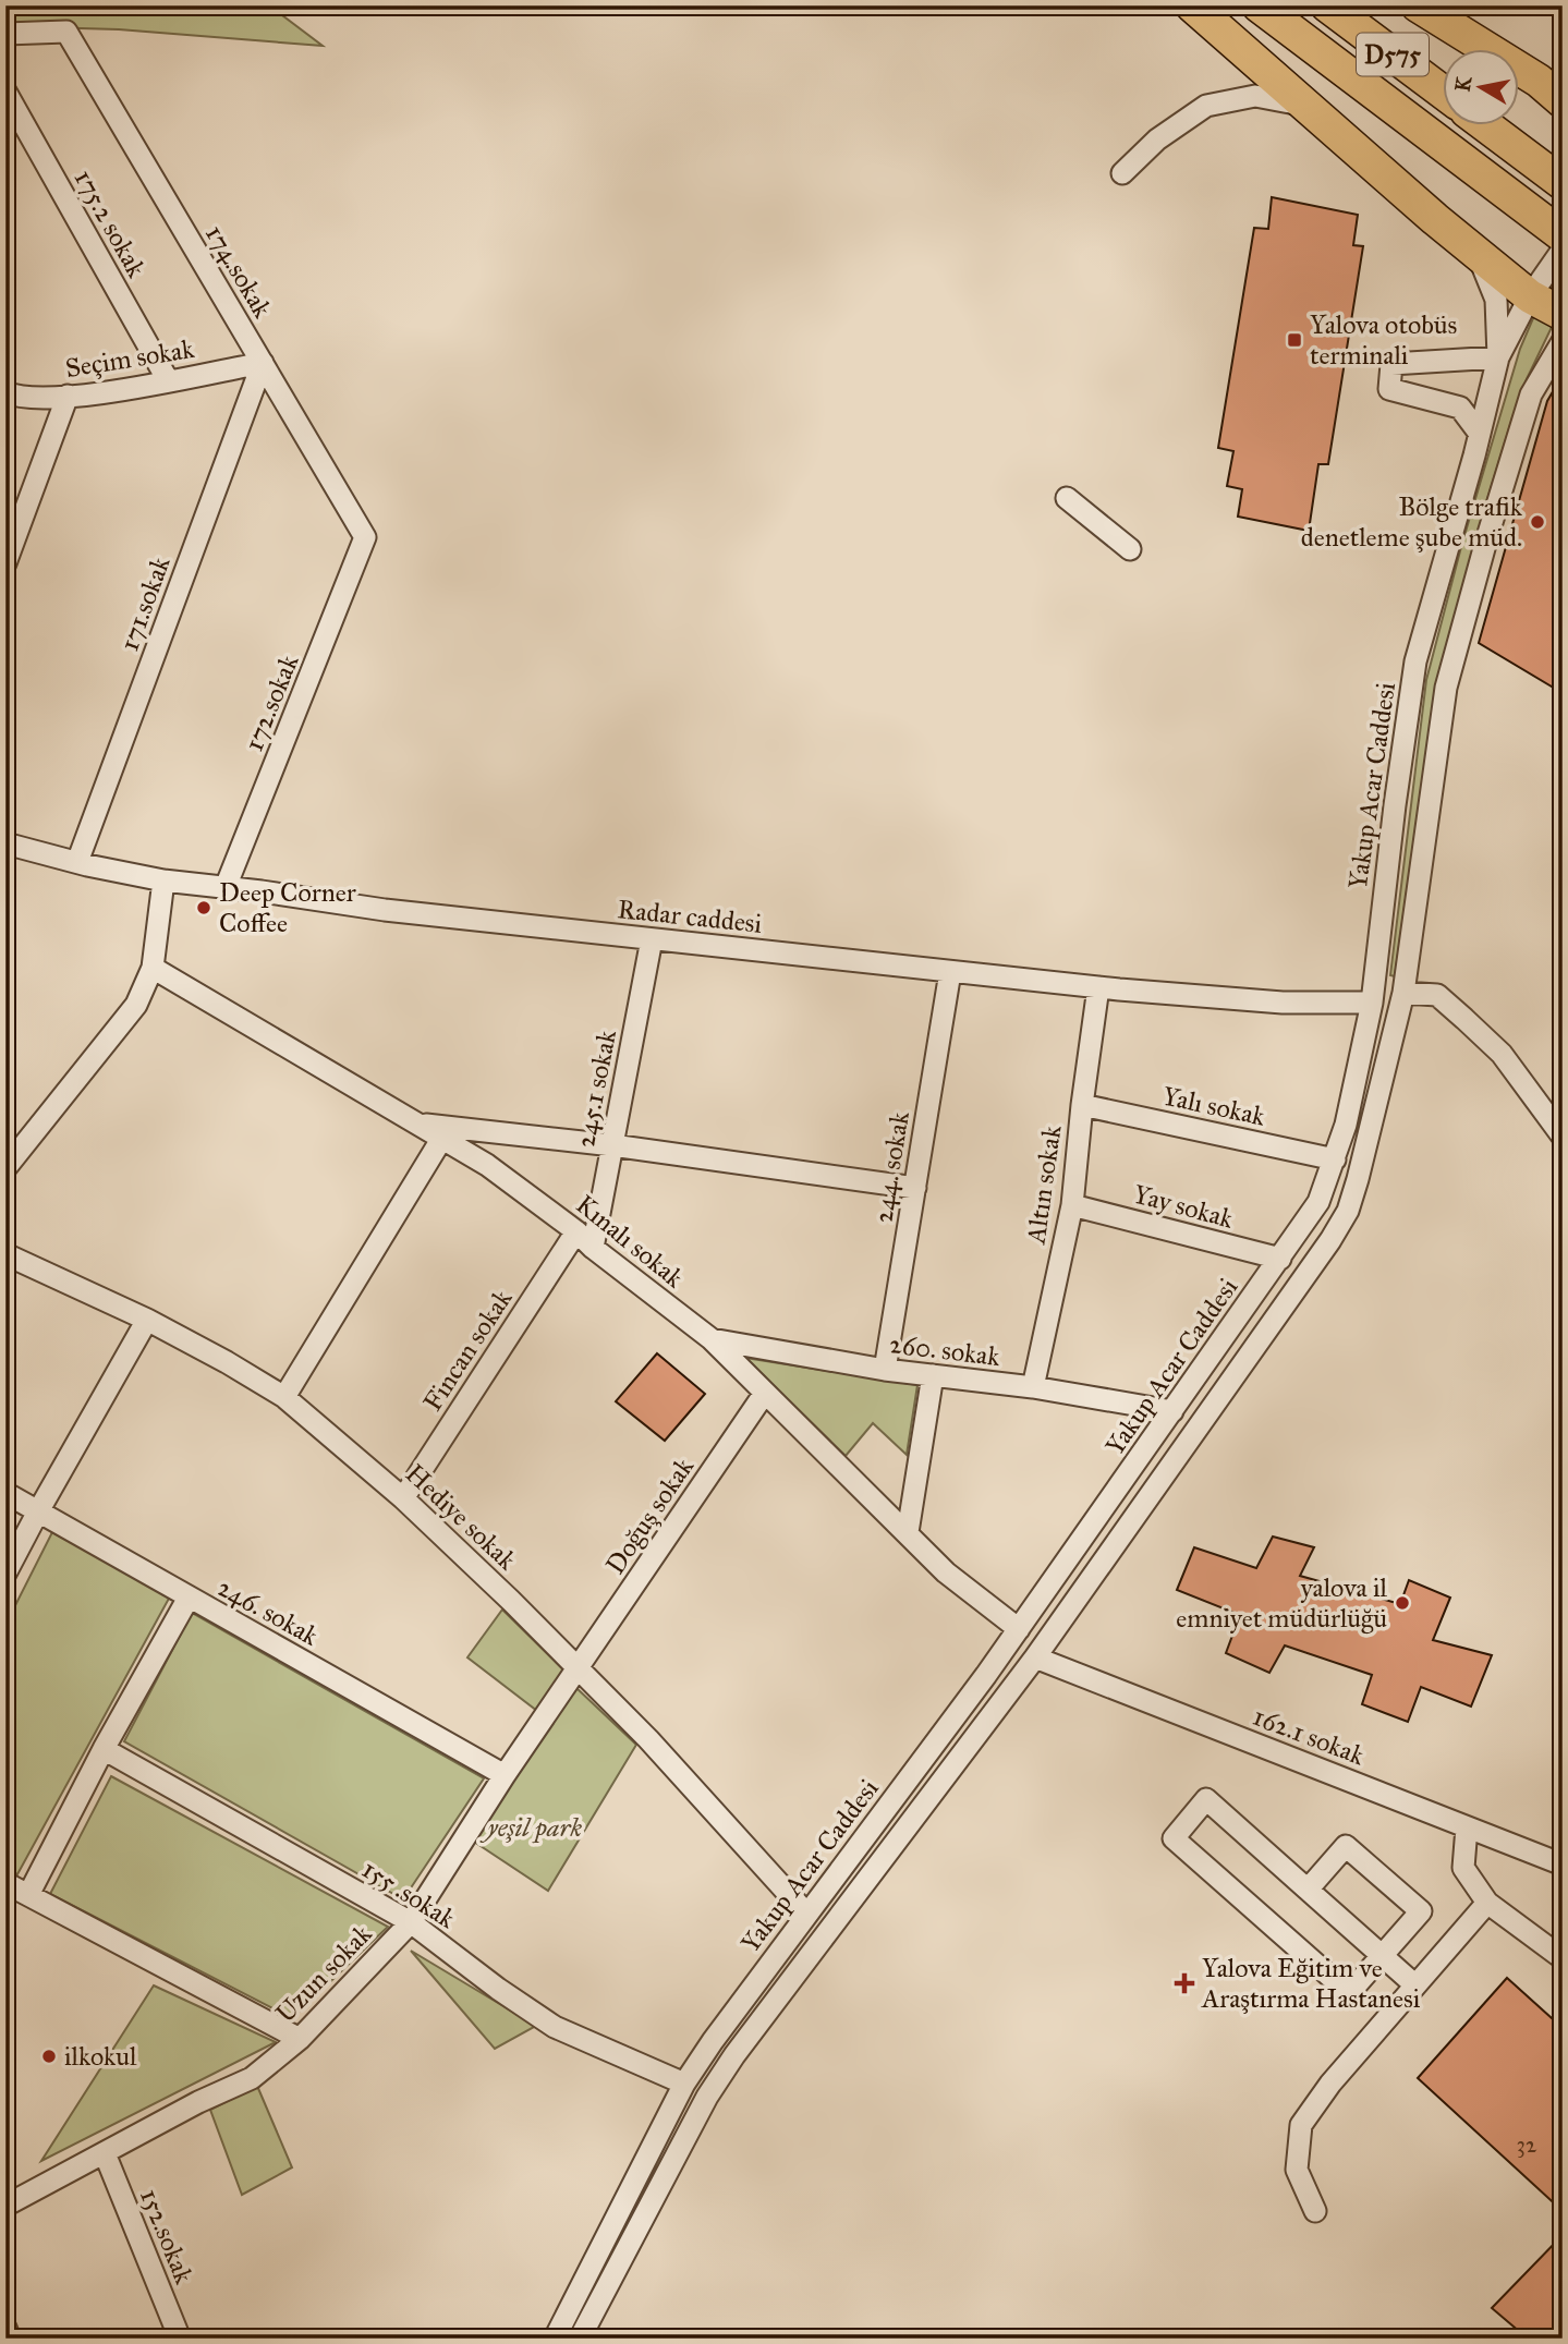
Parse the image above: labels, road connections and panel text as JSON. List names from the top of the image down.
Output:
{
  "streets": {
    "highway": ["D575"],
    "street": [
      "175.2 sokak",
      "174.sokak",
      "Seçim sokak",
      "171.sokak",
      "172.sokak",
      "Yakup Acar Caddesi",
      "Radar caddesi",
      "245.1 sokak",
      "Yalı sokak",
      "244. sokak",
      "Altın sokak",
      "Yay sokak",
      "Kınalı sokak",
      "Fincan sokak",
      "260. sokak",
      "Doğuş sokak",
      "Hediye sokak",
      "246. sokak",
      "162.1 sokak",
      "155 .sokak",
      "Uzun sokak",
      "152.sokak"
    ]
  },
  "crossings": [
    ["175.2 sokak", "Seçim sokak"],
    ["174.sokak", "Seçim sokak"],
    ["174.sokak", "171.sokak"],
    ["174.sokak", "172.sokak"],
    ["Seçim sokak", "171.sokak"],
    ["171.sokak", "Radar caddesi"],
    ["172.sokak", "Radar caddesi"],
    ["Yakup Acar Caddesi", "Radar caddesi"],
    ["Yakup Acar Caddesi", "Yalı sokak"],
    ["Yakup Acar Caddesi", "Yay sokak"],
    ["Yakup Acar Caddesi", "Kınalı sokak"],
    ["Yakup Acar Caddesi", "260. sokak"],
    ["Yakup Acar Caddesi", "Hediye sokak"],
    ["Yakup Acar Caddesi", "162.1 sokak"],
    ["Yakup Acar Caddesi", "155 .sokak"],
    ["Radar caddesi", "245.1 sokak"],
    ["Radar caddesi", "244. sokak"],
    ["Radar caddesi", "Altın sokak"],
    ["245.1 sokak", "Kınalı sokak"],
    ["Yalı sokak", "Altın sokak"],
    ["244. sokak", "260. sokak"],
    ["Altın sokak", "Yay sokak"],
    ["Altın sokak", "260. sokak"],
    ["Kınalı sokak", "Fincan sokak"],
    ["Kınalı sokak", "260. sokak"],
    ["Kınalı sokak", "Doğuş sokak"],
    ["Fincan sokak", "Hediye sokak"],
    ["Doğuş sokak", "Hediye sokak"],
    ["Doğuş sokak", "Uzun sokak"],
    ["Hediye sokak", "Uzun sokak"],
    ["246. sokak", "Uzun sokak"],
    ["155 .sokak", "Uzun sokak"],
    ["Uzun sokak", "152.sokak"]
  ],
  "parks": ["yeşil park"],
  "places": {
    "transit": ["Yalova otobüs terminali"],
    "other": [
      "Bölge trafik denetleme şube müd.",
      "Deep Corner Coffee",
      "yalova il emniyet müdürlüğü",
      "ilkokul"
    ],
    "health": ["Yalova Eğitim ve Araştırma Hastanesi"]
  },
  "house_numbers": ["32"],
  "north": "left"
}
